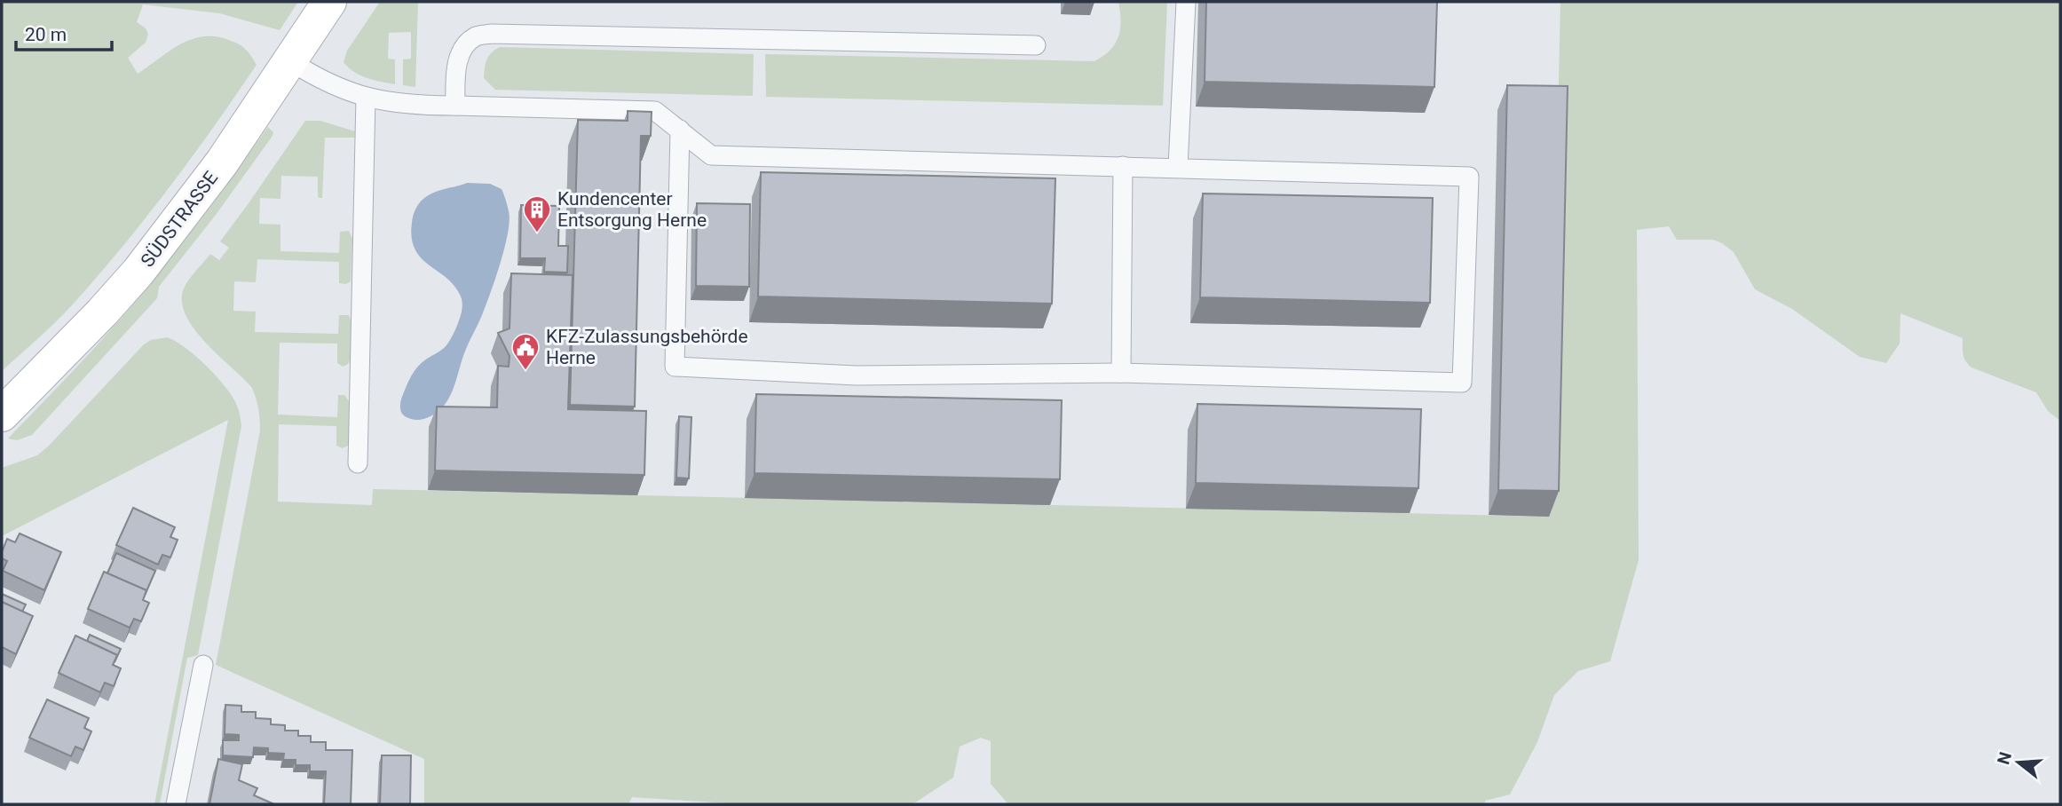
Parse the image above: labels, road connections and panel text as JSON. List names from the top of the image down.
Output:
{
  "streets": {
    "street": ["SÜDSTRASSE"]
  },
  "places": {
    "building": ["Kundencenter Entsorgung Herne"],
    "public building": ["KFZ-Zulassungsbehörde Herne"]
  },
  "scale_bar": "20 m",
  "north": "left"
}
